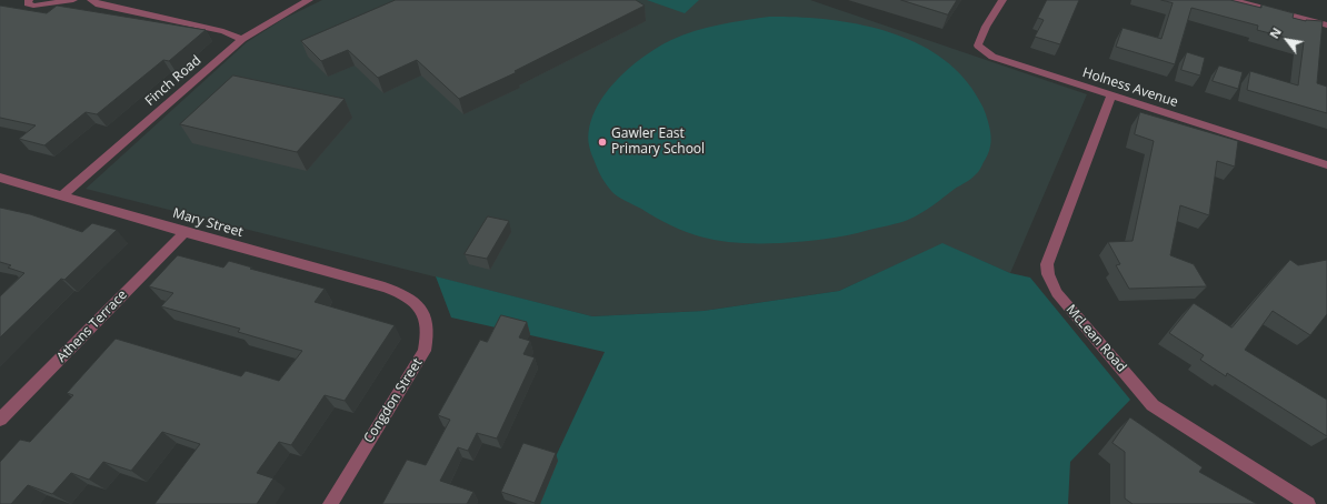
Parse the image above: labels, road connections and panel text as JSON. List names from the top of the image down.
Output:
{
  "streets": {
    "street": [
      "Finch Road",
      "Holness Avenue",
      "Mary Street",
      "Athens Terrace",
      "McLean Road",
      "Congdon Street"
    ]
  },
  "crossings": [
    ["Finch Road", "Mary Street"],
    ["Holness Avenue", "McLean Road"],
    ["Mary Street", "Athens Terrace"],
    ["Mary Street", "Congdon Street"]
  ],
  "places": ["Gawler East Primary School"],
  "north": "top left"
}
